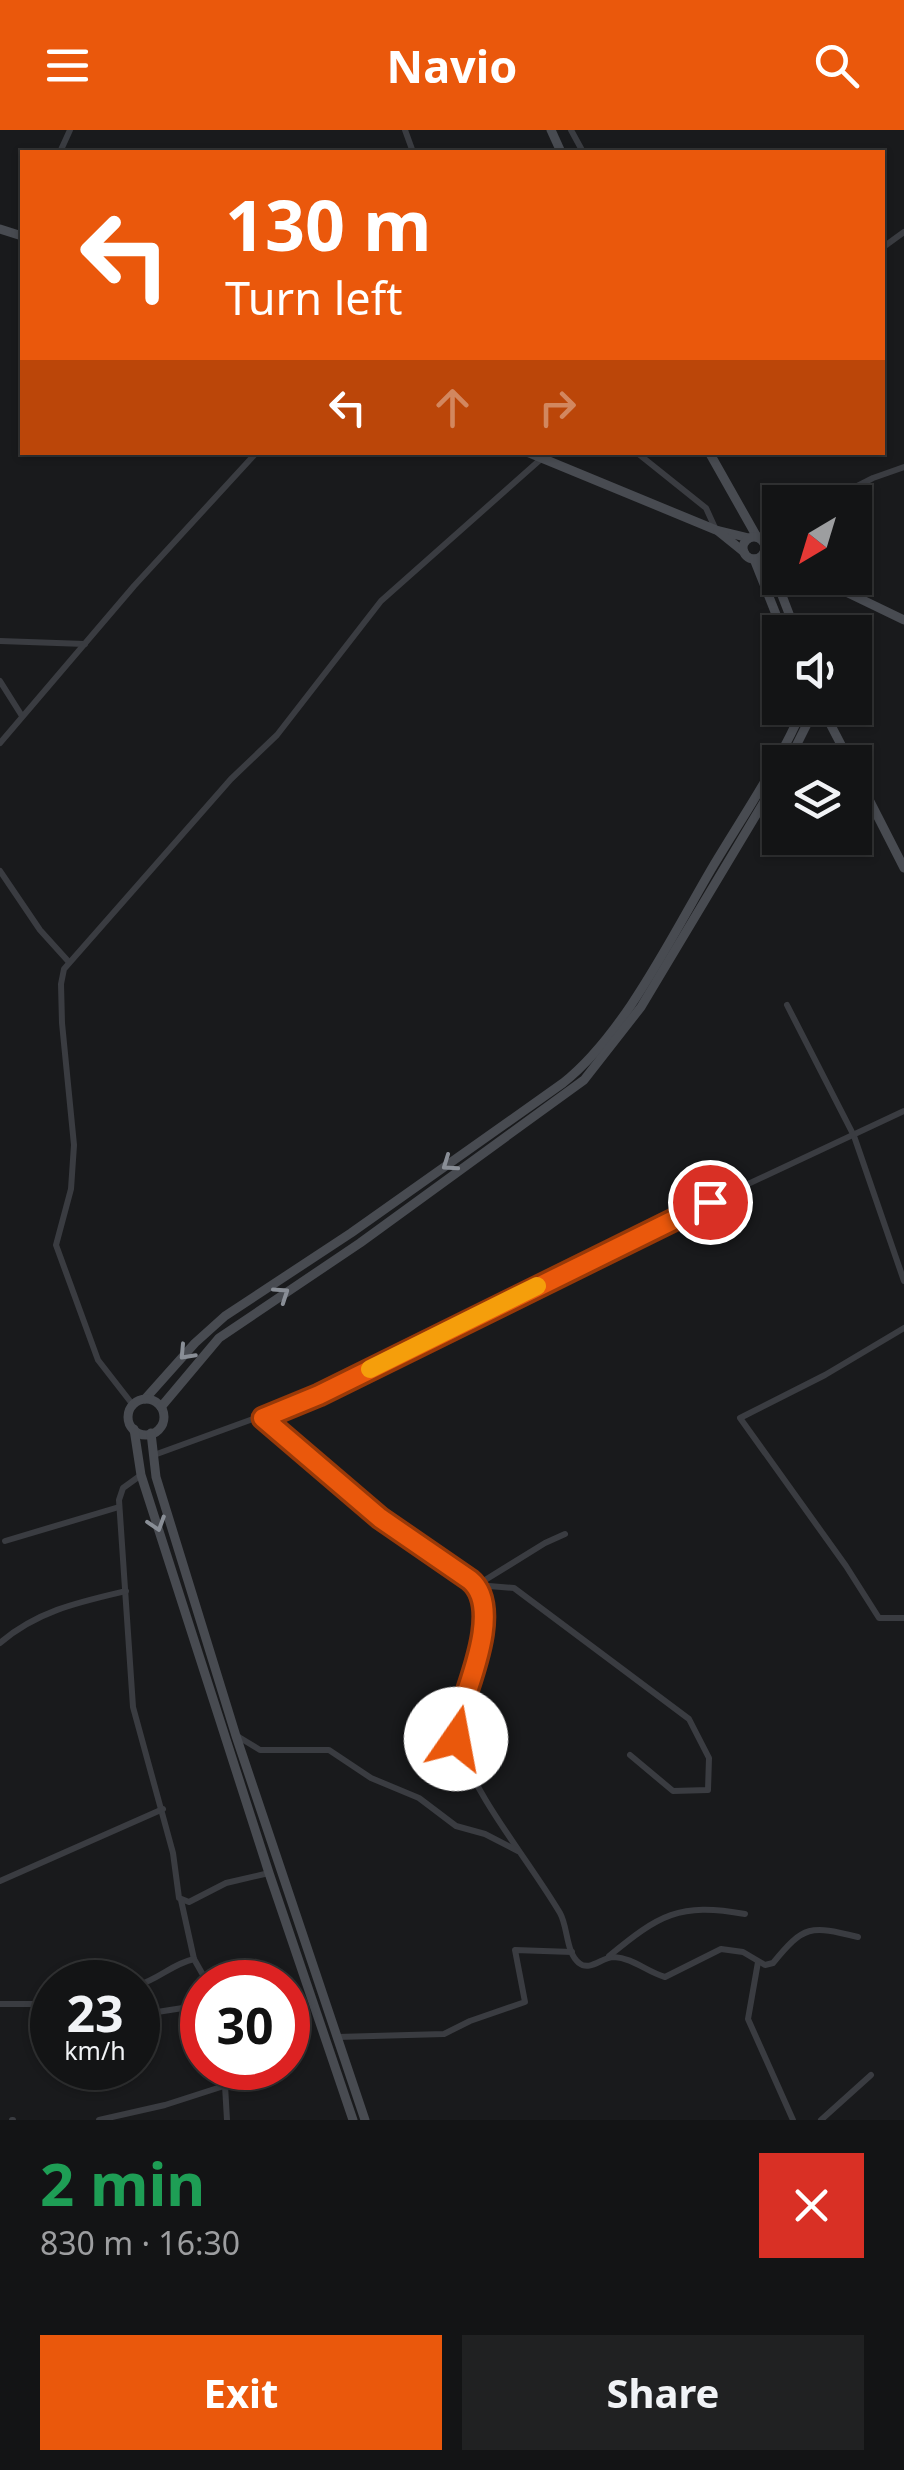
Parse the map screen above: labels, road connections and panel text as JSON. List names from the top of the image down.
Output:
{
  "north": "bottom left",
  "page": {
    "header": "Navio",
    "turn": ["130 m", "Turn left"],
    "speed": "23 km/h",
    "limit": "30",
    "heading": ["2 min", "830 m · 16:30"],
    "buttons": ["Exit", "Share"]
  }
}
